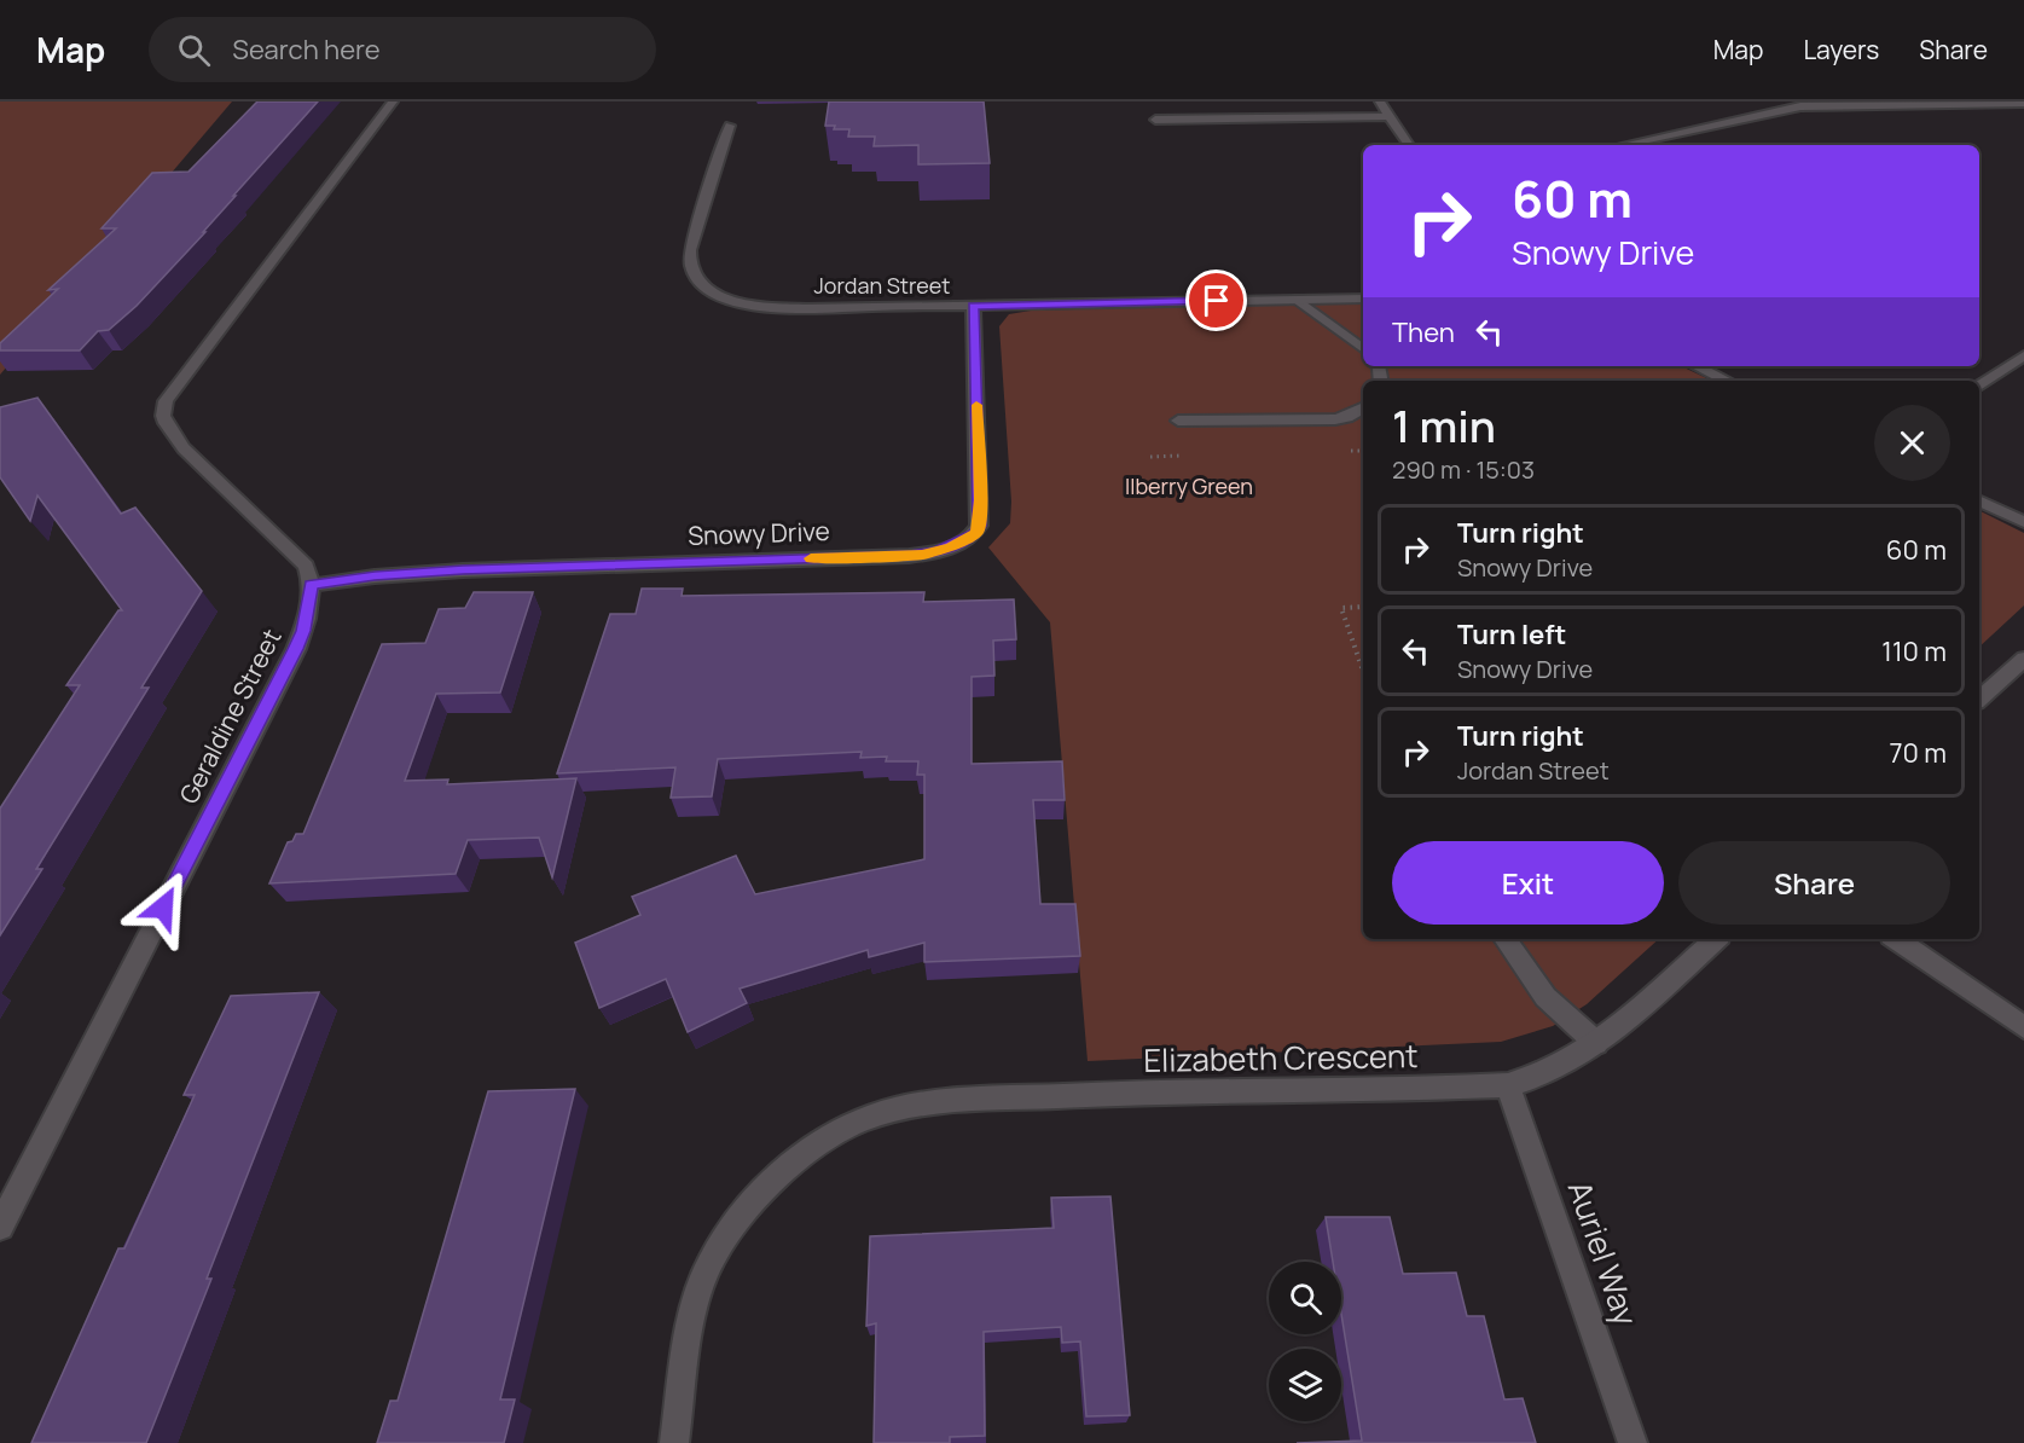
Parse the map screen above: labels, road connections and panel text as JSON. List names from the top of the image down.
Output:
{
  "streets": {
    "street": [
      "Jordan Street",
      "Snowy Drive",
      "Geraldine Street",
      "Elizabeth Crescent",
      "Auriel Way"
    ]
  },
  "crossings": [
    ["Jordan Street", "Snowy Drive"],
    ["Snowy Drive", "Geraldine Street"],
    ["Elizabeth Crescent", "Auriel Way"]
  ],
  "parks": ["Ilberry Green"],
  "page": {
    "header": "Map",
    "search": "Search here",
    "nav": ["Map", "Layers", "Share"],
    "turn": ["60 m", "Snowy Drive"],
    "then": "Then",
    "heading": ["1 min", "290 m · 15:03"],
    "list": [
      {
        "name": "Turn right",
        "note": "Snowy Drive",
        "value": "60 m"
      },
      {
        "name": "Turn left",
        "note": "Snowy Drive",
        "value": "110 m"
      },
      {
        "name": "Turn right",
        "note": "Jordan Street",
        "value": "70 m"
      }
    ],
    "buttons": ["Exit", "Share"]
  }
}
